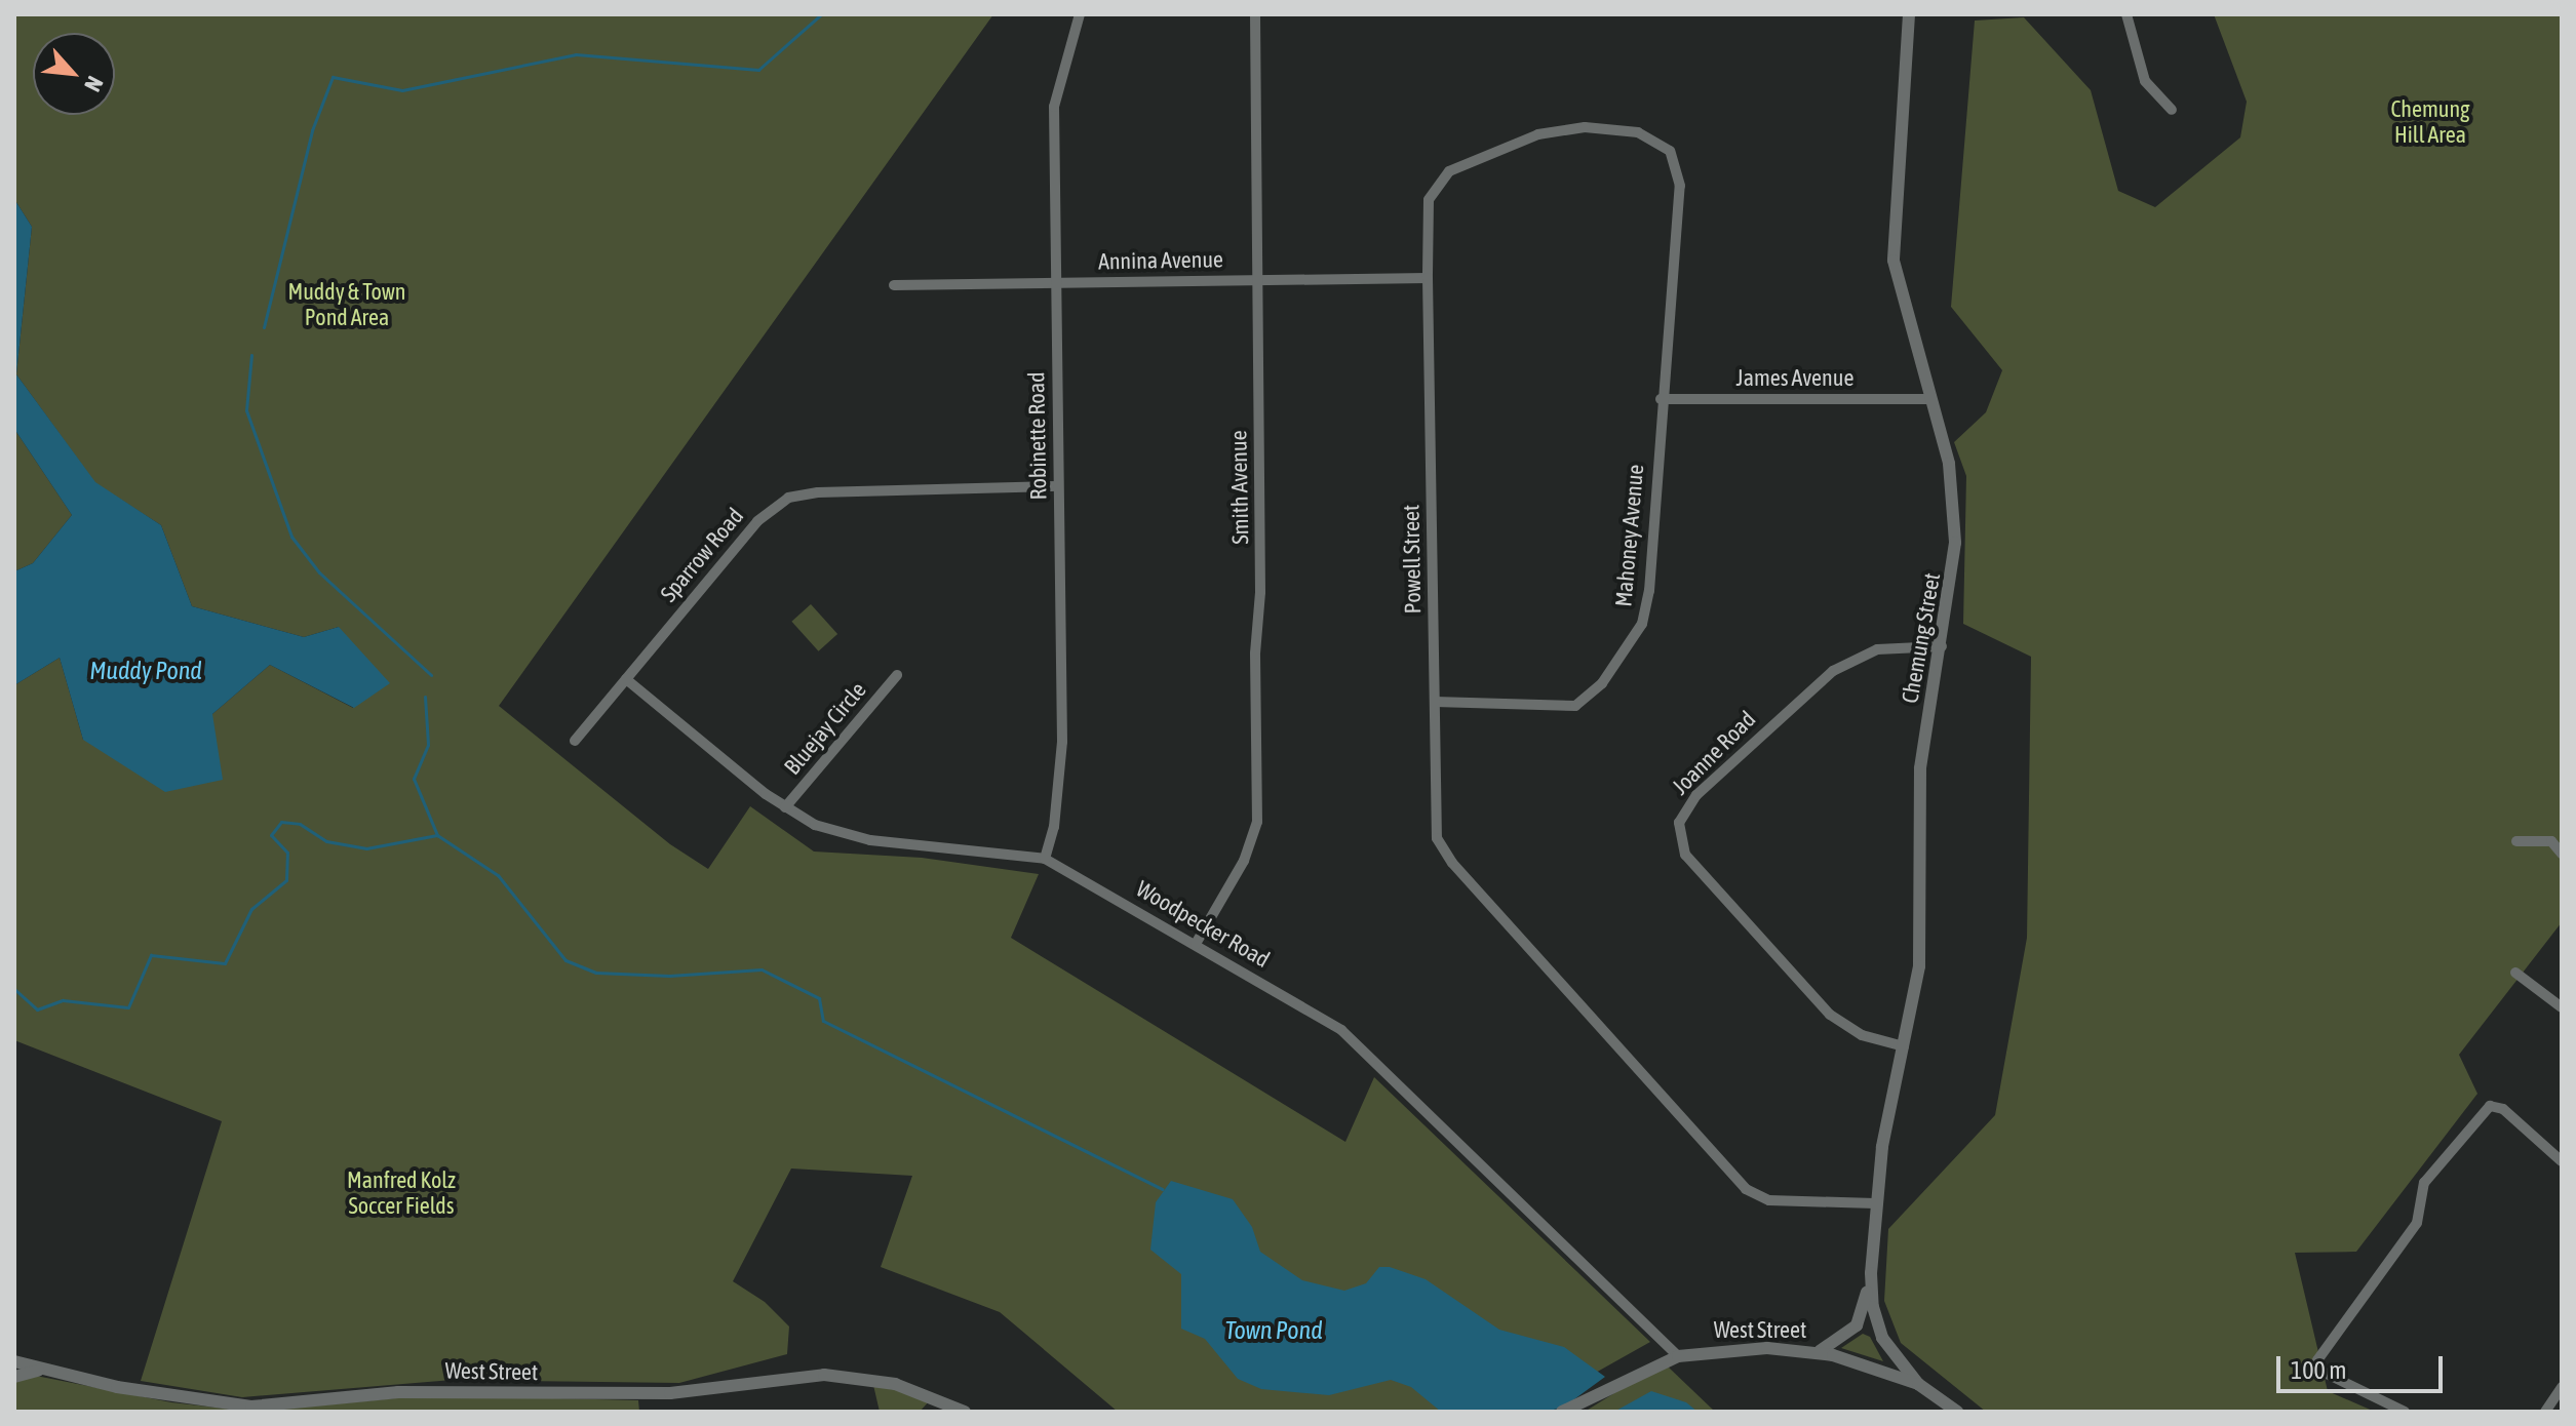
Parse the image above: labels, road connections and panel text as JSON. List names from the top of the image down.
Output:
{
  "streets": {
    "street": [
      "Annina Avenue",
      "James Avenue",
      "Robinette Road",
      "Smith Avenue",
      "Mahoney Avenue",
      "Sparrow Road",
      "Powell Street",
      "Chemung Street",
      "Bluejay Circle",
      "Joanne Road",
      "Woodpecker Road",
      "West Street"
    ]
  },
  "crossings": [
    ["Annina Avenue", "Robinette Road"],
    ["Annina Avenue", "Smith Avenue"],
    ["Annina Avenue", "Powell Street"],
    ["James Avenue", "Mahoney Avenue"],
    ["James Avenue", "Powell Street"],
    ["James Avenue", "Chemung Street"],
    ["Robinette Road", "Sparrow Road"],
    ["Robinette Road", "Woodpecker Road"],
    ["Smith Avenue", "Woodpecker Road"],
    ["Mahoney Avenue", "Powell Street"],
    ["Sparrow Road", "Woodpecker Road"],
    ["Powell Street", "Chemung Street"],
    ["Chemung Street", "Joanne Road"],
    ["Chemung Street", "West Street"],
    ["Bluejay Circle", "Woodpecker Road"],
    ["Woodpecker Road", "West Street"]
  ],
  "water": ["Muddy Pond", "Town Pond"],
  "parks": ["Chemung Hill Area", "Muddy & Town Pond Area", "Manfred Kolz Soccer Fields"],
  "scale_bar": "100 m",
  "north": "bottom right"
}
